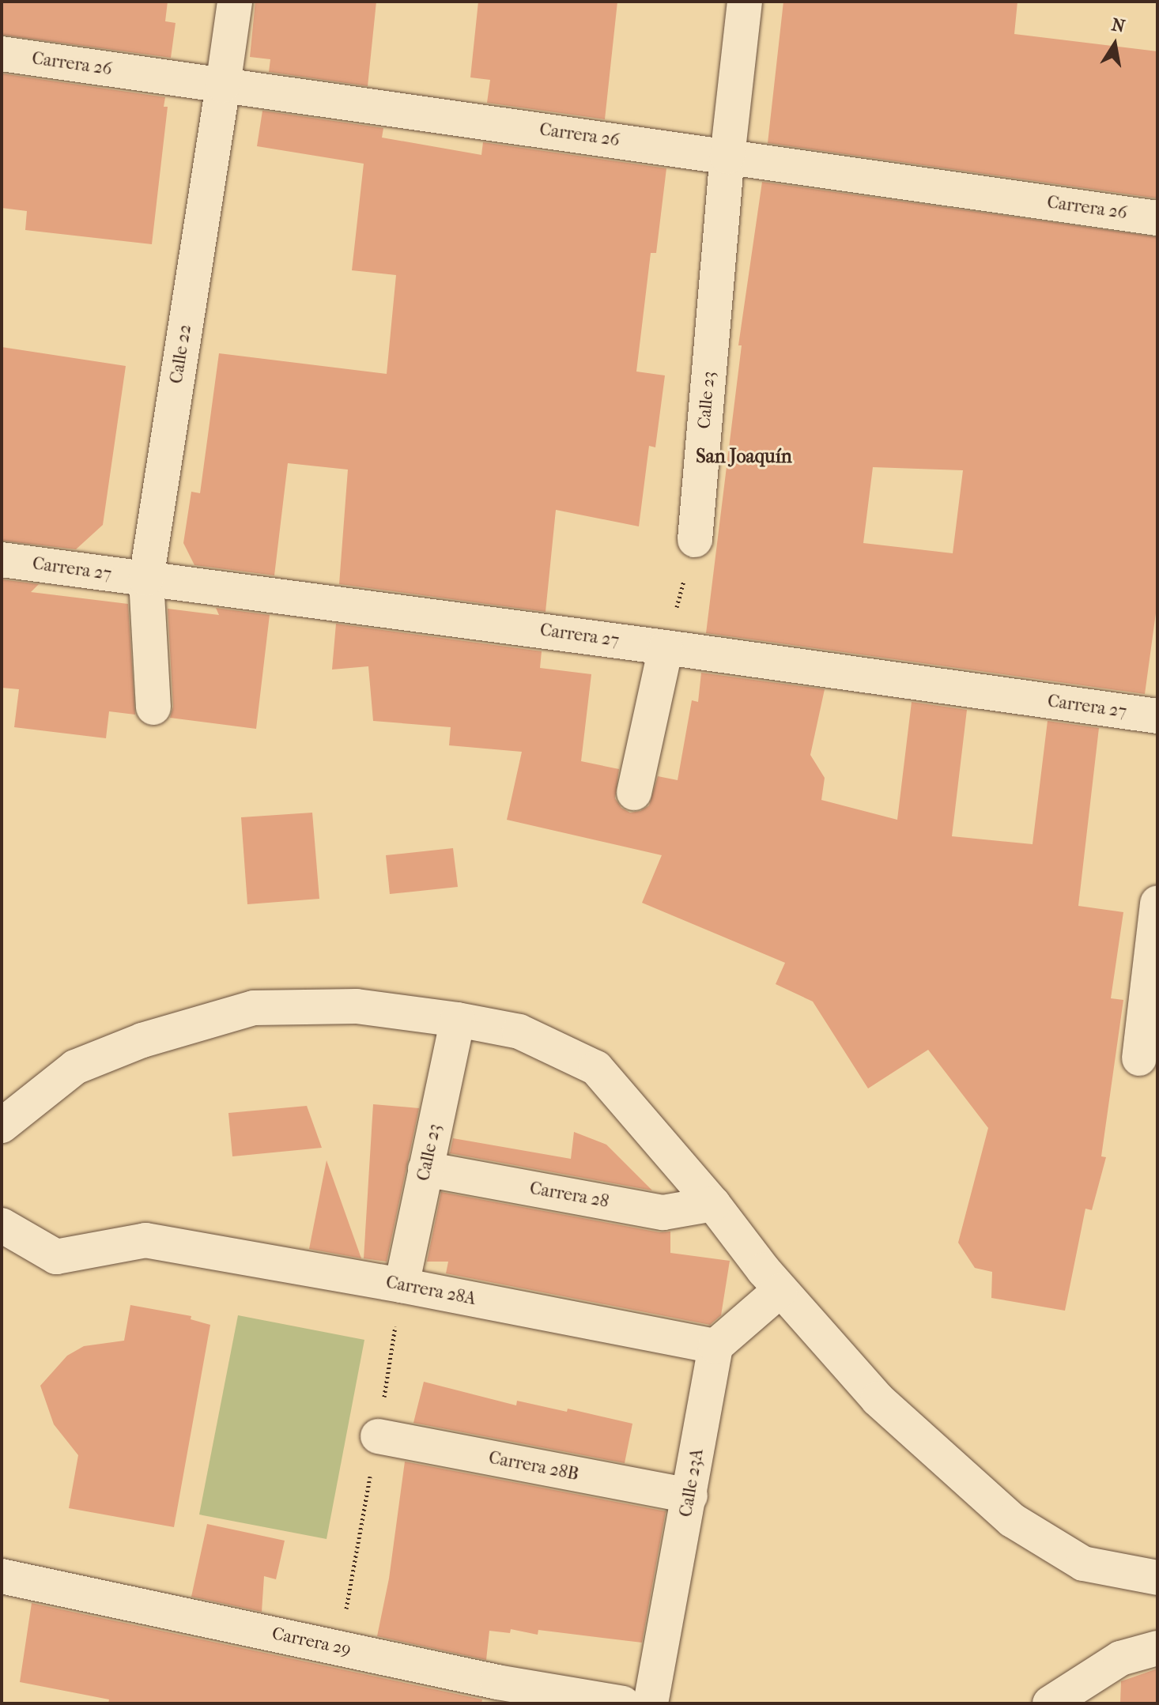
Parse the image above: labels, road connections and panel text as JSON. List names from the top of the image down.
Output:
{
  "streets": {
    "street": [
      "Carrera 26",
      "Calle 22",
      "Calle 23",
      "Carrera 27",
      "Carrera 28",
      "Carrera 28A",
      "Carrera 28B",
      "Calle 23A",
      "Carrera 29"
    ]
  },
  "crossings": [
    ["Carrera 26", "Calle 22"],
    ["Carrera 26", "Calle 23"],
    ["Calle 22", "Carrera 27"],
    ["Calle 23", "Carrera 28"],
    ["Calle 23", "Carrera 28A"],
    ["Carrera 28A", "Calle 23A"],
    ["Carrera 28B", "Calle 23A"]
  ],
  "districts": ["San Joaquín"],
  "north": "top"
}
